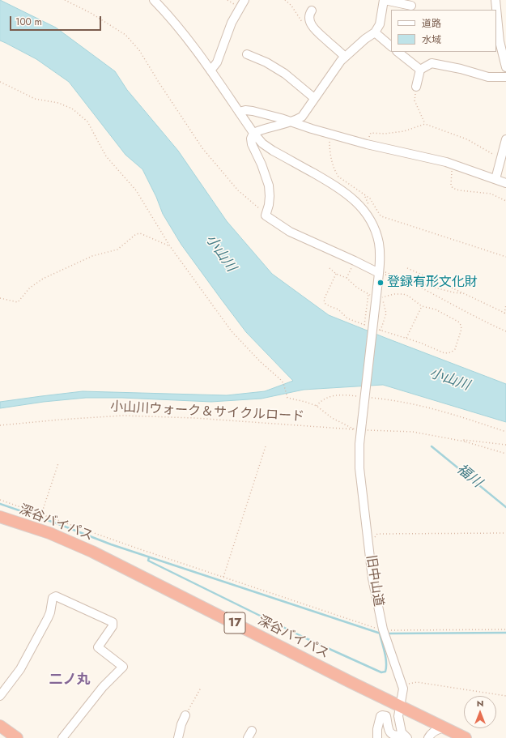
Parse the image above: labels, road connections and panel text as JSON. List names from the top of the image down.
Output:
{
  "streets": {
    "highway": ["深谷バイパス", "17"],
    "street": ["旧中山道"],
    "path": ["小山川ウォーク＆サイクルロード"]
  },
  "crossings": [
    ["深谷バイパス", "旧中山道"]
  ],
  "districts": ["二ノ丸"],
  "water": ["小山川", "福川"],
  "places": ["登録有形文化財"],
  "legend": ["道路", "水域"],
  "scale_bar": "100 m",
  "north": "top"
}
